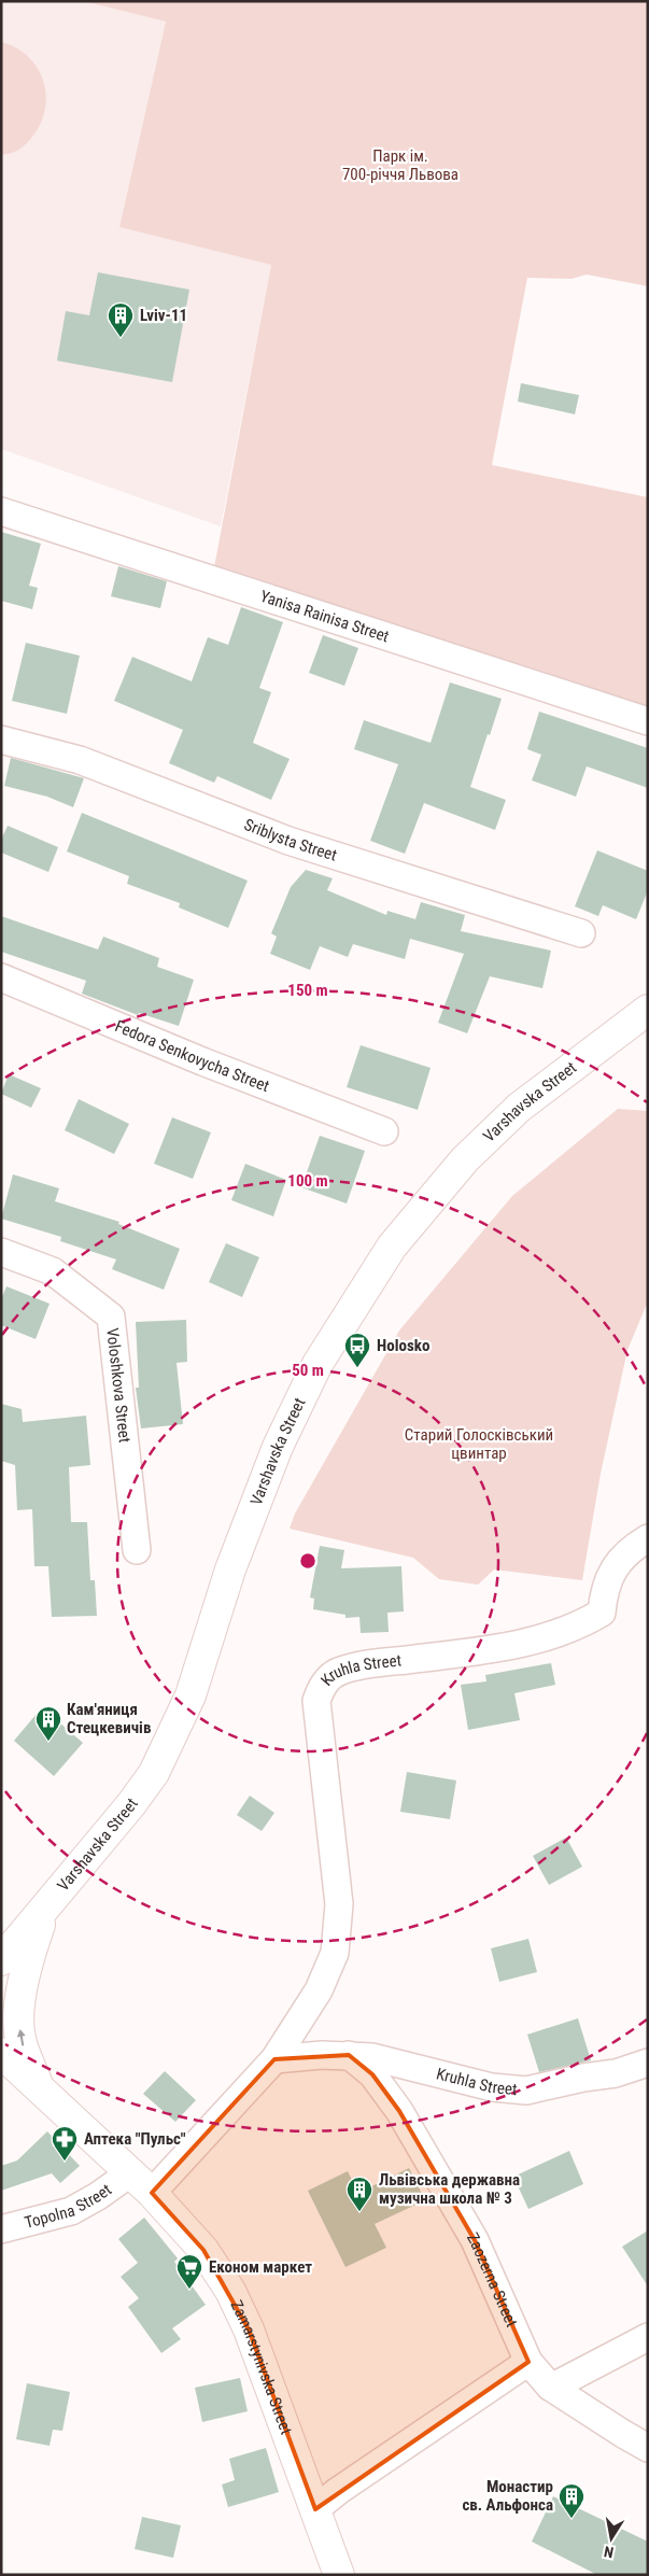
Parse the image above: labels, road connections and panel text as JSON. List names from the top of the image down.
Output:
{
  "streets": {
    "main road": ["Varshavska Street", "Zamarstynivska Street"],
    "street": [
      "Yanisa Rainisa Street",
      "Sriblysta Street",
      "Fedora Senkovycha Street",
      "Voloshkova Street",
      "Kruhla Street",
      "Topolna Street",
      "Zaozerna Street"
    ]
  },
  "crossings": [
    ["Kruhla Street", "Topolna Street"],
    ["Kruhla Street", "Zaozerna Street"],
    ["Kruhla Street", "Zamarstynivska Street"],
    ["Topolna Street", "Zamarstynivska Street"]
  ],
  "parks": ["Парк ім. 700-річчя Львова", "Старий Голосківський цвинтар"],
  "places": {
    "building": [
      "Lviv-11",
      "Кам'яниця Стецкевичів",
      "Львівська державна музична школа № 3",
      "Монастир св. Альфонса"
    ],
    "bus stop": ["Holosko"],
    "pharmacy": ["Аптека \"Пульс\""],
    "supermarket": ["Економ маркет"]
  },
  "north": "bottom",
  "rings": ["150 m", "100 m", "50 m"]
}
